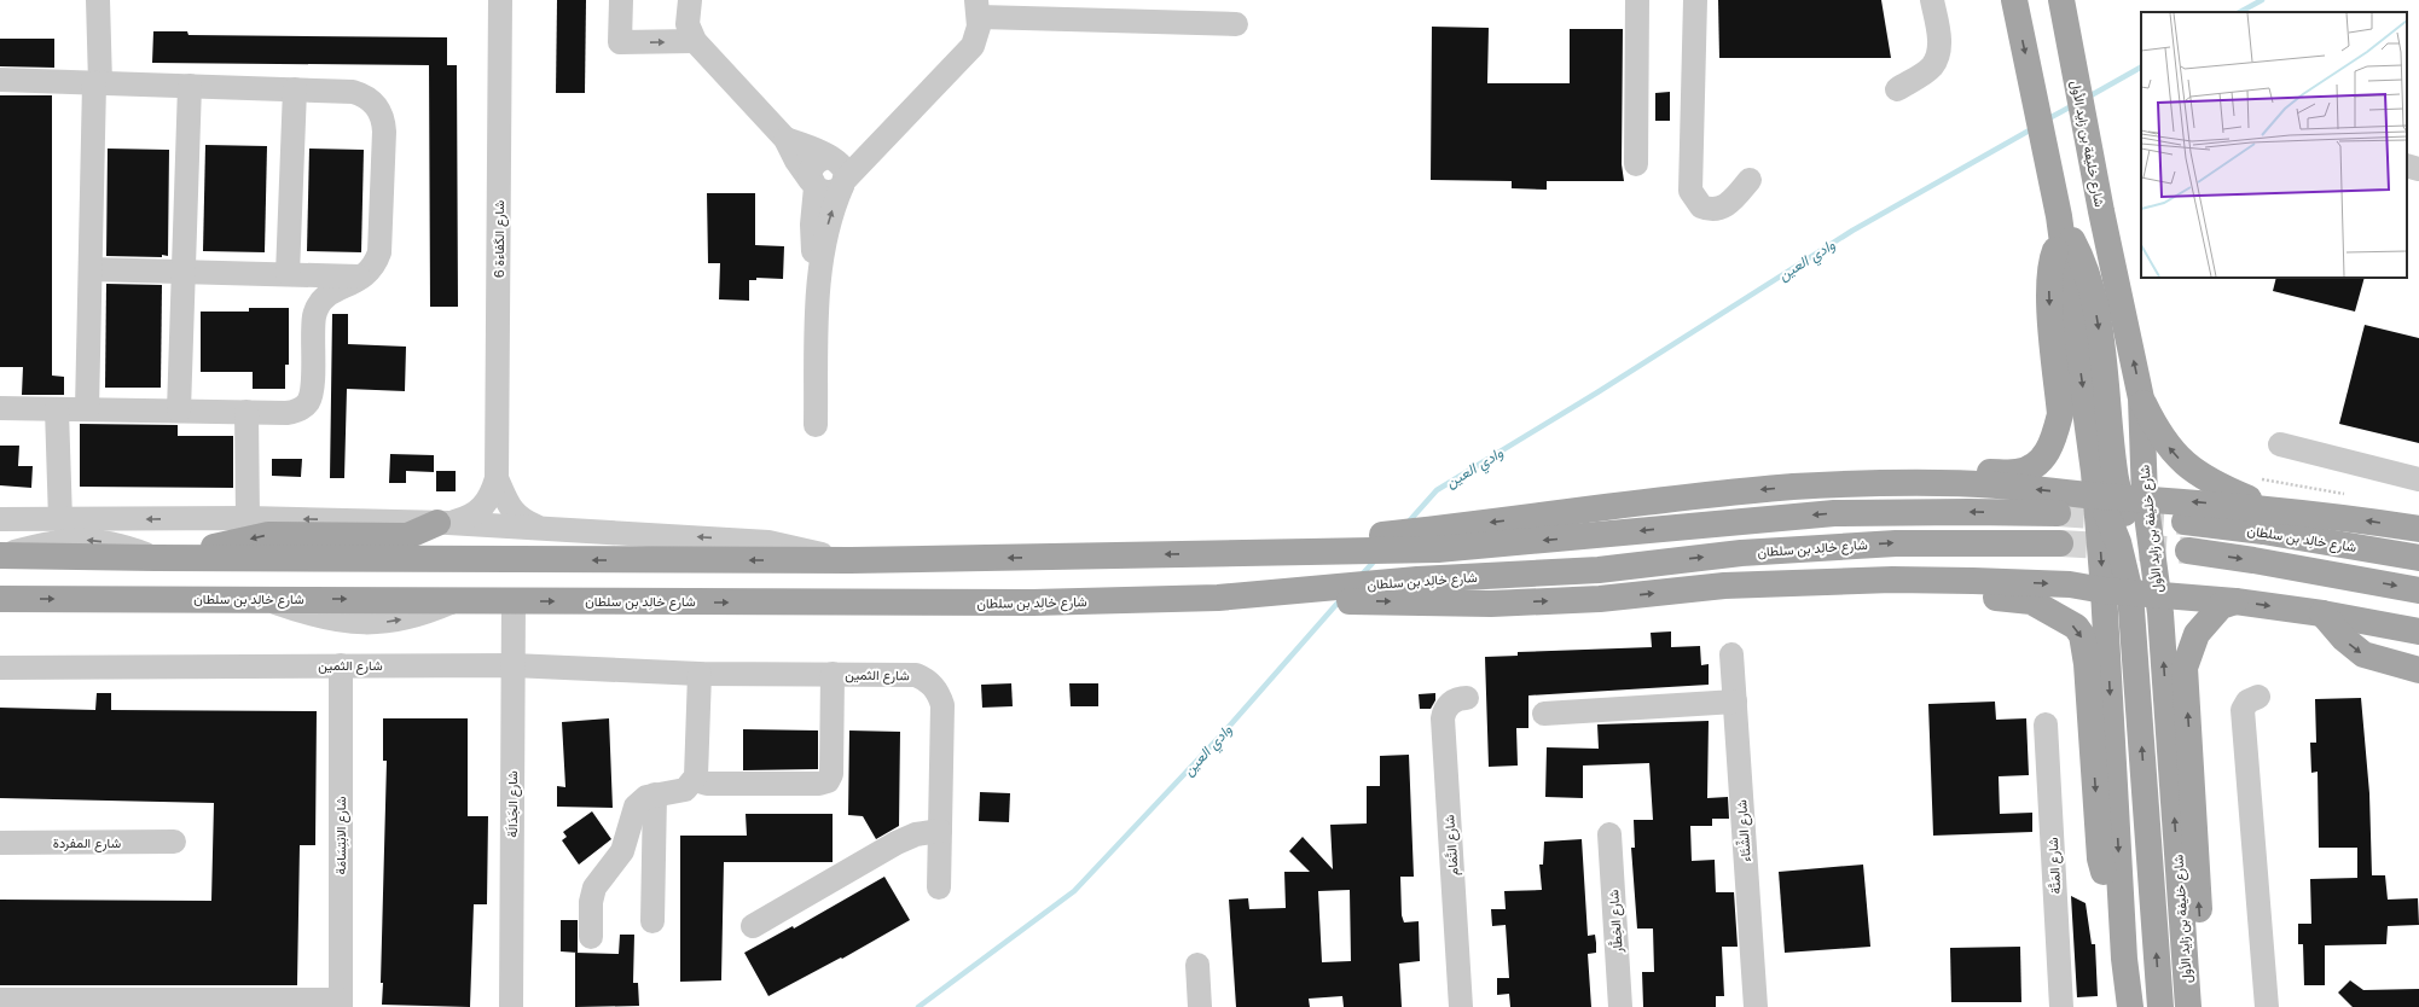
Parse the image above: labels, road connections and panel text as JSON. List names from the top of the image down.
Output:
{
  "streets": {
    "main road": ["شارع خليفة بن زايد الأول", "شارع خالِد بن سلطان"],
    "street": [
      "شارع الكَفاءة 6",
      "شارع الثمين",
      "شارع الجَدَالَة",
      "شارع الشِّتَاء",
      "شارع الابْتِسَامَة",
      "شارع المفردة",
      "شارع التَّمَام",
      "شارع المَتَّة",
      "شارع الخِطَّار"
    ]
  },
  "crossings": [
    ["شارع خالِد بن سلطان", "شارع الجَدَالَة"],
    ["شارع الثمين", "شارع الجَدَالَة"],
    ["شارع الثمين", "شارع الابْتِسَامَة"]
  ],
  "water": ["وادي العين"]
}
